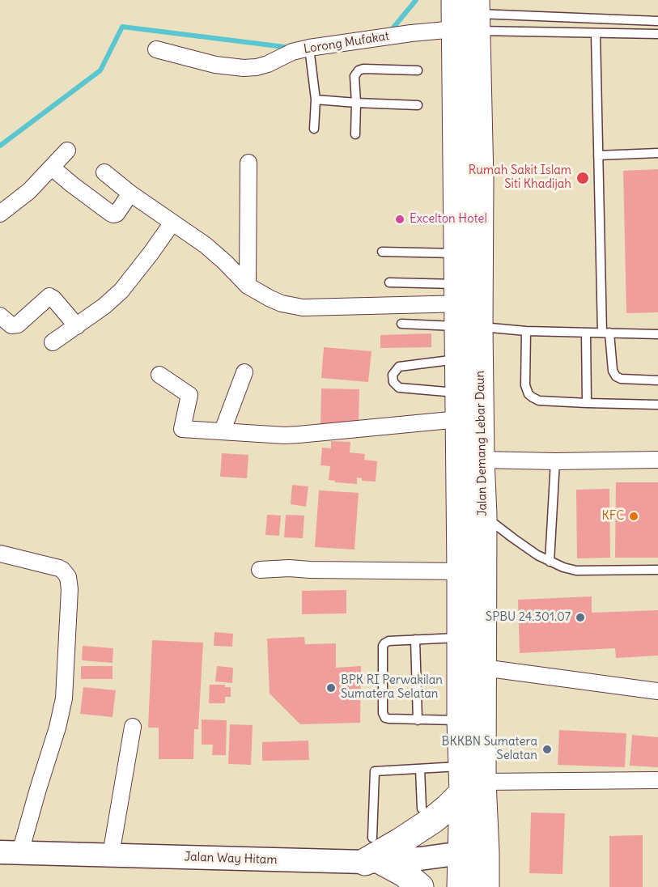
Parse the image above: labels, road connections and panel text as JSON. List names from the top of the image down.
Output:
{
  "streets": {
    "highway": ["Jalan Demang Lebar Daun"],
    "street": ["Lorong Mufakat", "Jalan Way Hitam"]
  },
  "crossings": [
    ["Lorong Mufakat", "Jalan Demang Lebar Daun"],
    ["Jalan Demang Lebar Daun", "Jalan Way Hitam"]
  ],
  "places": [
    "Rumah Sakit Islam Siti Khadijah",
    "Excelton Hotel",
    "KFC",
    "SPBU 24.301.07",
    "BPK RI Perwakilan Sumatera Selatan",
    "BKKBN Sumatera Selatan"
  ]
}
